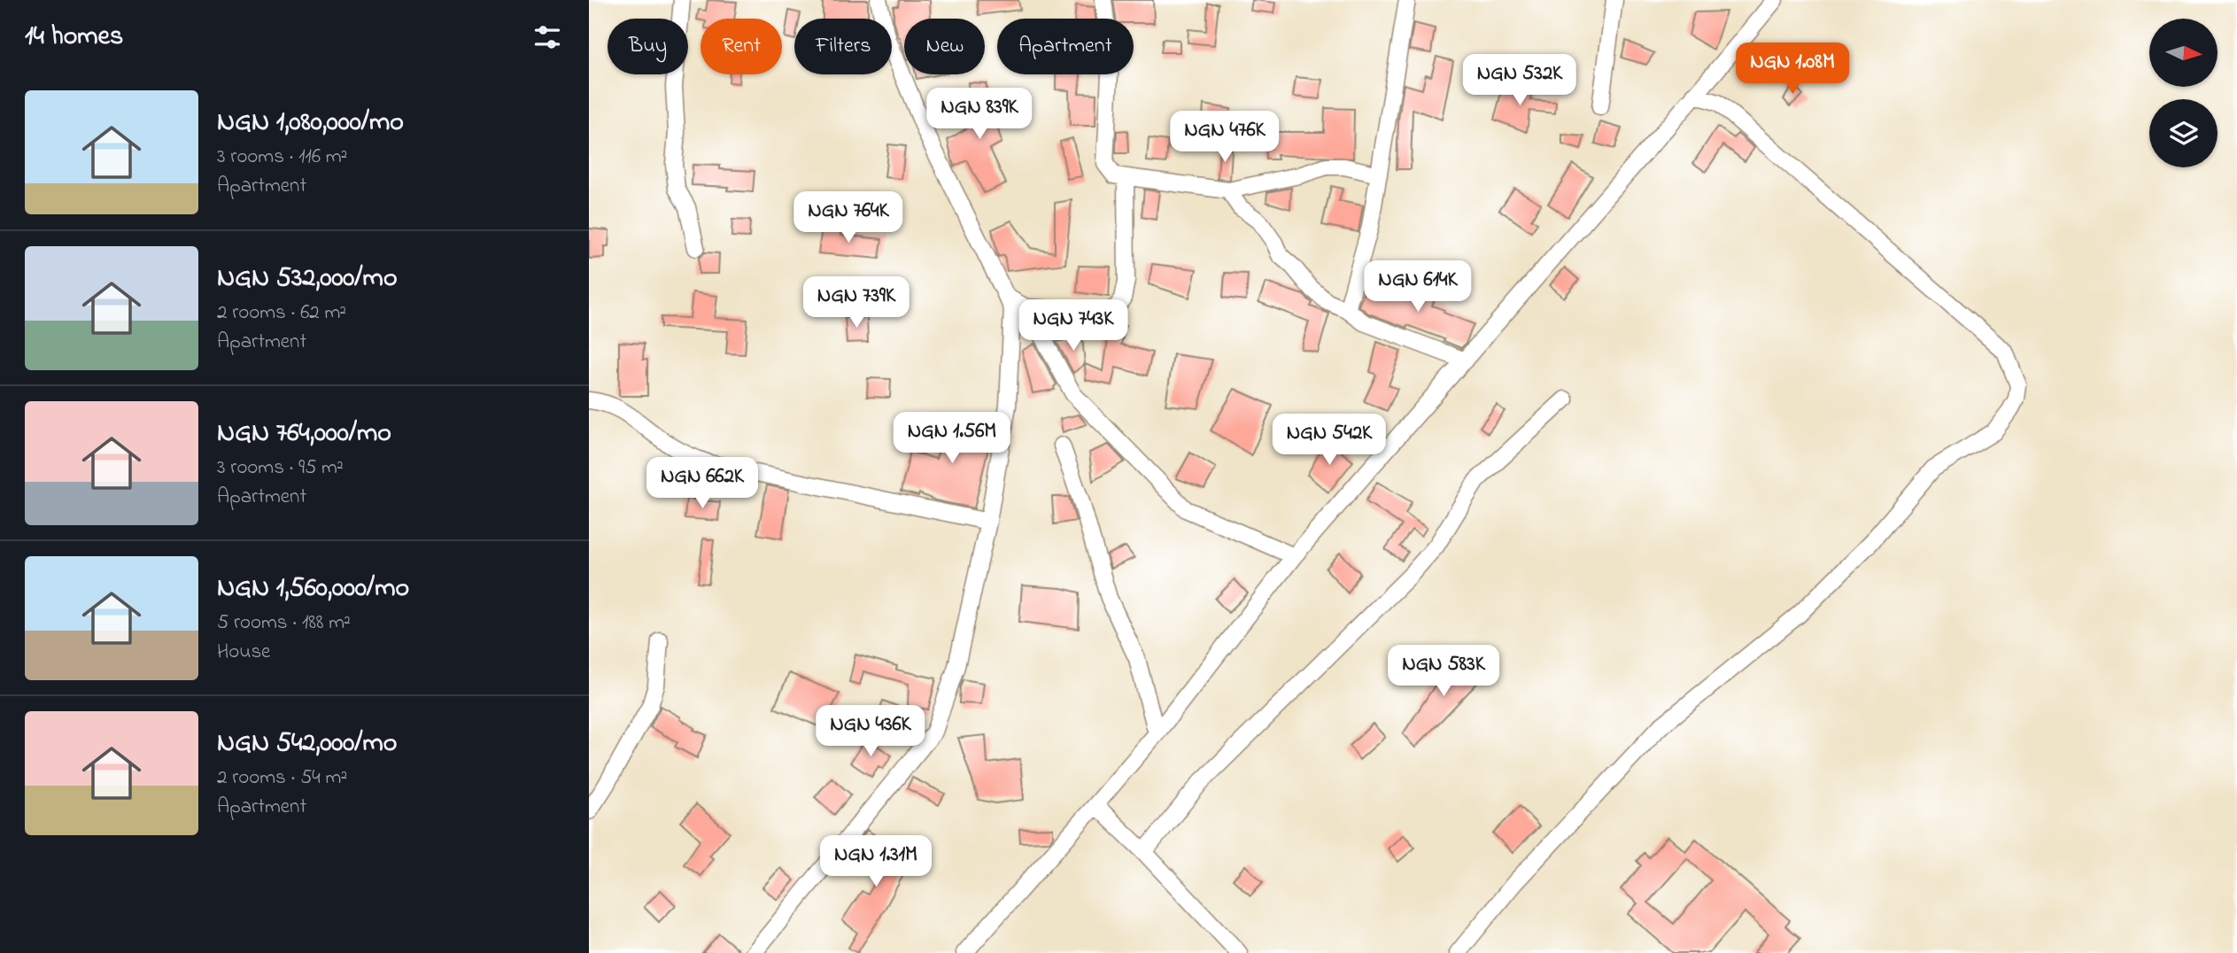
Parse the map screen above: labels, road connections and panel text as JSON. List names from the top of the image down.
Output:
{
  "north": "right",
  "page": {
    "heading": "14 homes",
    "chip": [
      "Buy",
      "Rent",
      "Filters",
      "New",
      "Apartment"
    ],
    "price": [
      "NGN 1.08M",
      "NGN 532K",
      "NGN 839K",
      "NGN 476K",
      "NGN 764K",
      "NGN 614K",
      "NGN 739K",
      "NGN 743K",
      "NGN 1.56M",
      "NGN 542K",
      "NGN 662K",
      "NGN 583K",
      "NGN 436K",
      "NGN 1.31M"
    ],
    "list": [
      {
        "name": "NGN 1,080,000/mo",
        "note": "3 rooms · 116 m² · Apartment"
      },
      {
        "name": "NGN 532,000/mo",
        "note": "2 rooms · 62 m² · Apartment"
      },
      {
        "name": "NGN 764,000/mo",
        "note": "3 rooms · 95 m² · Apartment"
      },
      {
        "name": "NGN 1,560,000/mo",
        "note": "5 rooms · 188 m² · House"
      },
      {
        "name": "NGN 542,000/mo",
        "note": "2 rooms · 54 m² · Apartment"
      }
    ]
  }
}
